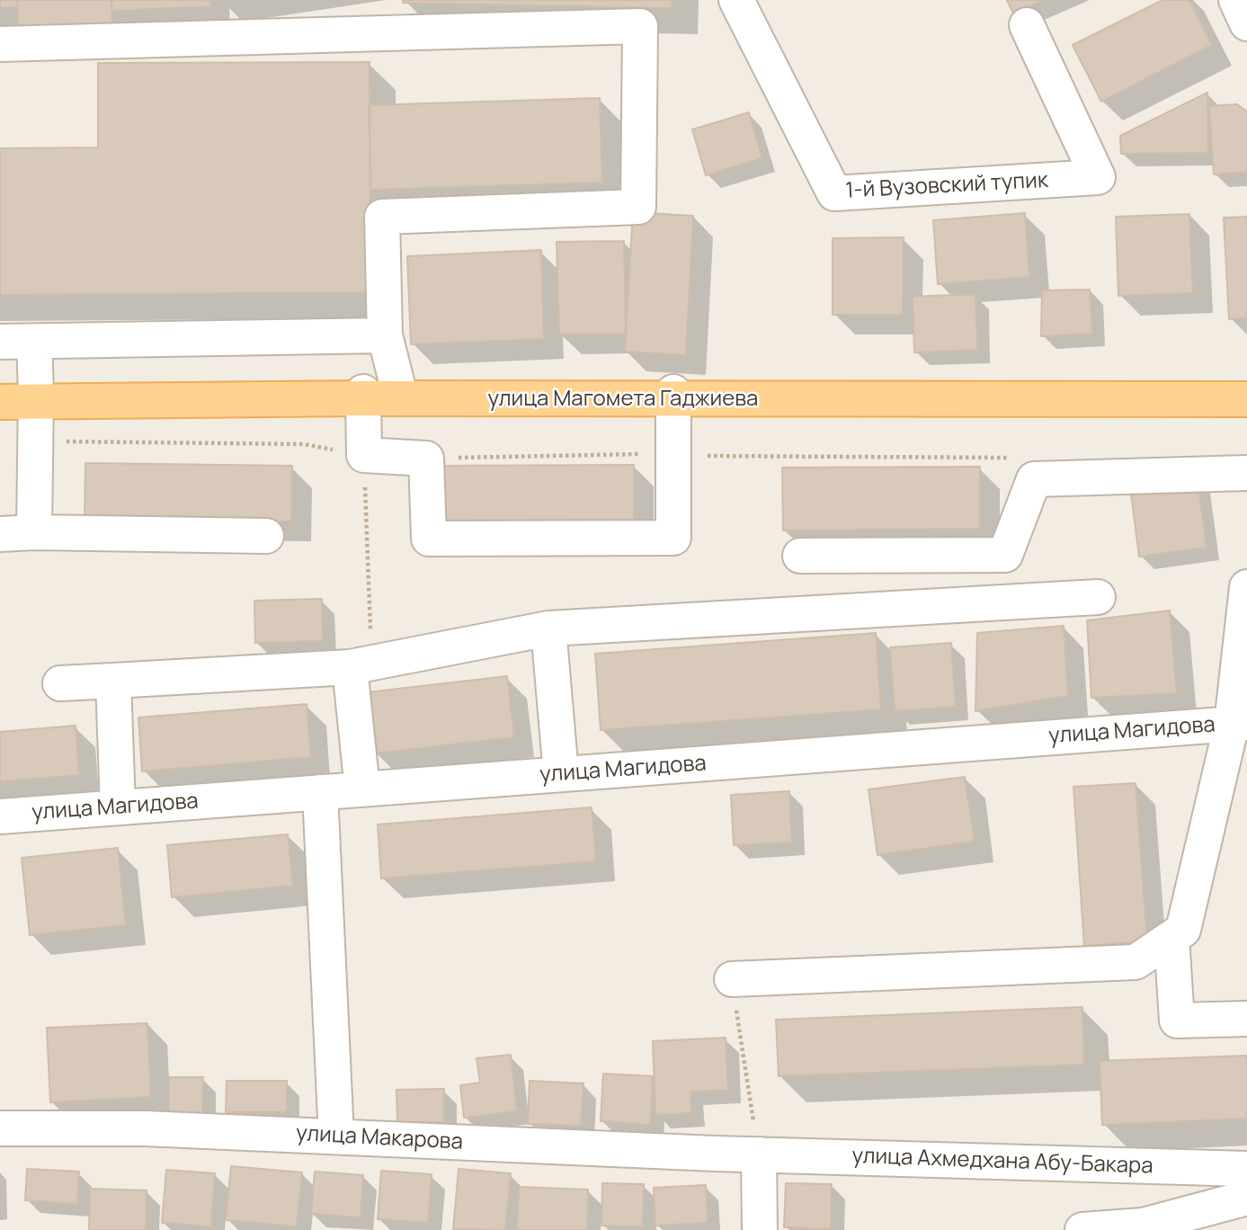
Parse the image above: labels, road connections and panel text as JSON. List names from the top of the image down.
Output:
{
  "streets": {
    "main road": ["улица Магомета Гаджиева"],
    "street": [
      "1-й Вузовский тупик",
      "улица Магидова",
      "улица Макарова",
      "улица Ахмедхана Абу-Бакара"
    ]
  },
  "crossings": [
    ["улица Макарова", "улица Ахмедхана Абу-Бакара"]
  ]
}
